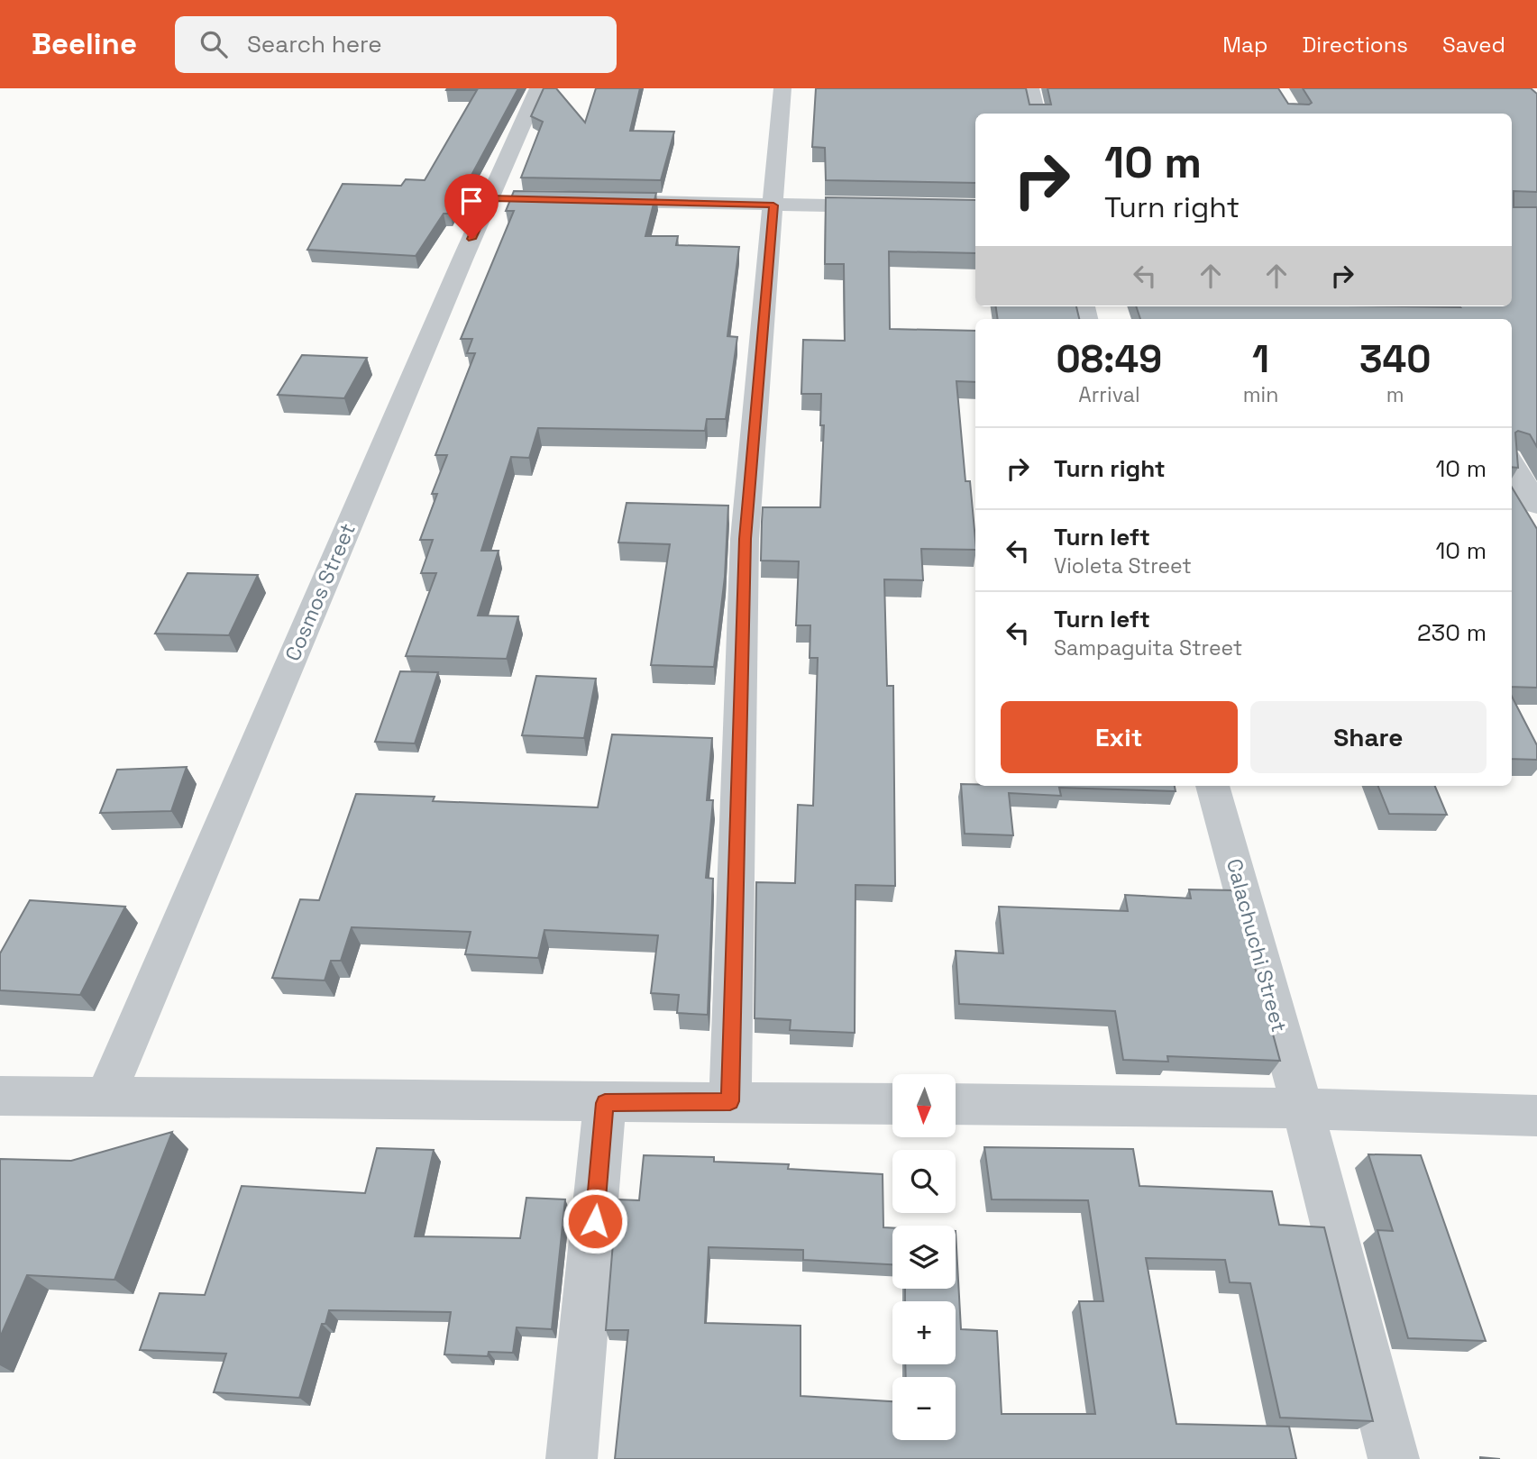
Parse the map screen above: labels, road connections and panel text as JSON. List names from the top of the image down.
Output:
{
  "streets": {
    "street": ["Cosmos Street", "Calachuchi Street"]
  },
  "north": "bottom",
  "page": {
    "header": "Beeline",
    "search": "Search here",
    "nav": ["Map", "Directions", "Saved"],
    "turn": ["10 m", "Turn right"],
    "eta": [
      "08:49",
      "Arrival",
      "1",
      "min",
      "340",
      "m"
    ],
    "list": [
      {
        "name": "Turn right",
        "value": "10 m"
      },
      {
        "name": "Turn left",
        "note": "Violeta Street",
        "value": "10 m"
      },
      {
        "name": "Turn left",
        "note": "Sampaguita Street",
        "value": "230 m"
      }
    ],
    "buttons": ["Exit", "Share"],
    "map_buttons": ["+", "−"]
  }
}
